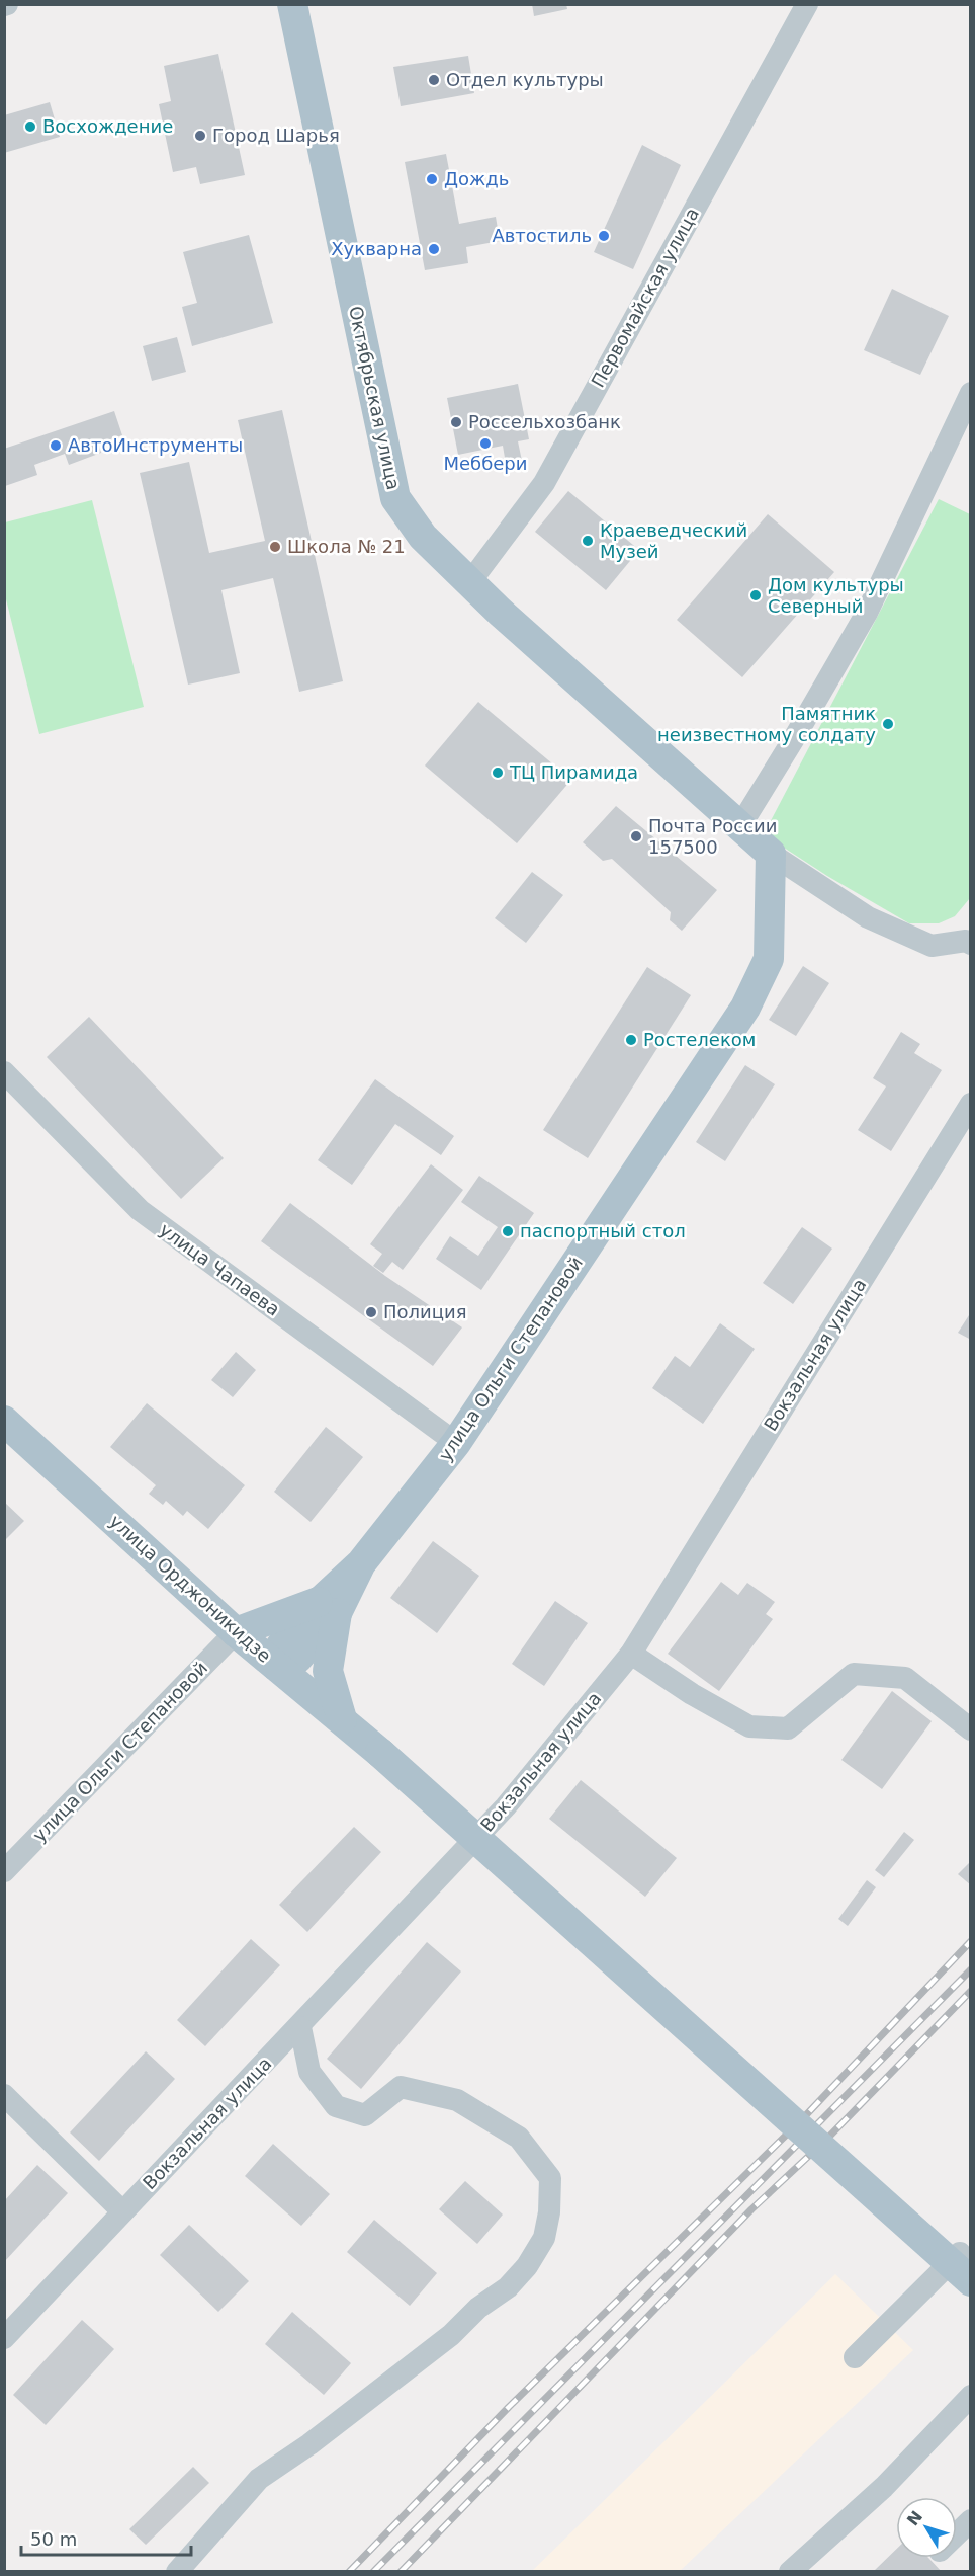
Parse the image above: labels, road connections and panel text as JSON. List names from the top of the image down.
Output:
{
  "streets": {
    "main road": ["Октябрьская улица", "улица Ольги Степановой", "улица Орджоникидзе"],
    "street": ["Первомайская улица", "улица Чапаева", "Вокзальная улица"]
  },
  "crossings": [
    ["Первомайская улица", "Октябрьская улица"],
    ["Октябрьская улица", "улица Ольги Степановой"],
    ["улица Чапаева", "улица Ольги Степановой"],
    ["улица Ольги Степановой", "улица Орджоникидзе"]
  ],
  "places": [
    "Отдел культуры",
    "Восхождение",
    "Город Шарья",
    "Дождь",
    "Автостиль",
    "Хукварна",
    "Россельхозбанк",
    "Меббери",
    "АвтоИнструменты",
    "Краеведческий Музей",
    "Школа № 21",
    "Дом культуры Северный",
    "Памятник неизвестному солдату",
    "ТЦ Пирамида",
    "Почта России 157500",
    "Ростелеком",
    "паспортный стол",
    "Полиция"
  ],
  "scale_bar": "50 m",
  "north": "top left"
}
